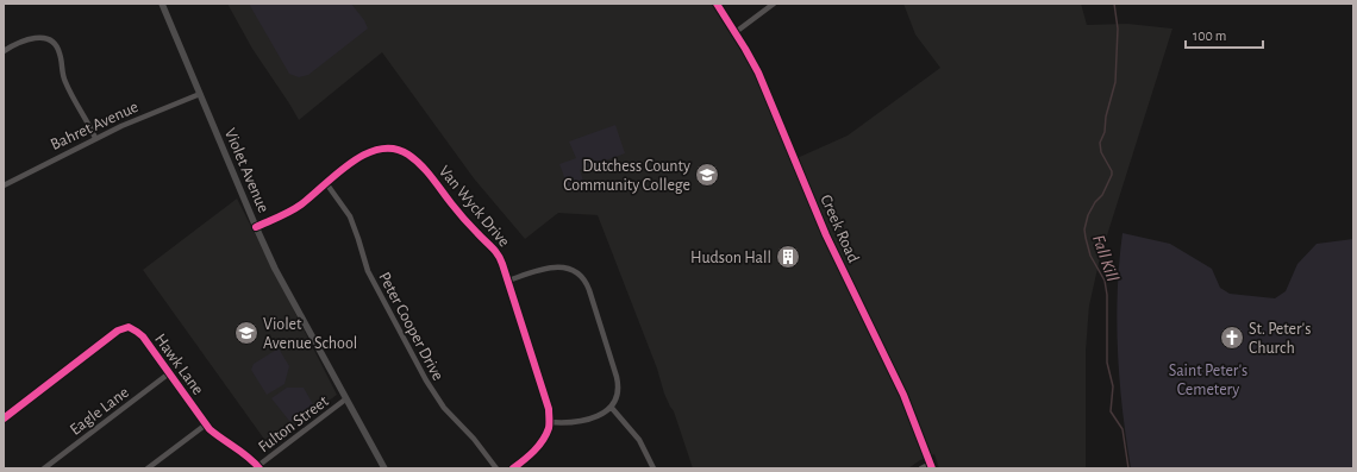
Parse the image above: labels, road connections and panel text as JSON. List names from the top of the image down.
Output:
{
  "streets": {
    "main road": ["Violet Avenue"],
    "street": [
      "Bahret Avenue",
      "Van Wyck Drive",
      "Creek Road",
      "Peter Cooper Drive",
      "Hawk Lane",
      "Eagle Lane",
      "Fulton Street"
    ]
  },
  "crossings": [
    ["Bahret Avenue", "Violet Avenue"],
    ["Violet Avenue", "Van Wyck Drive"],
    ["Violet Avenue", "Fulton Street"],
    ["Van Wyck Drive", "Peter Cooper Drive"],
    ["Hawk Lane", "Eagle Lane"],
    ["Hawk Lane", "Fulton Street"]
  ],
  "water": ["Fall Kill"],
  "parks": ["Saint Peter's Cemetery"],
  "places": {
    "school or university": ["Dutchess County Community College", "Violet Avenue School"],
    "building": ["Hudson Hall"],
    "church": ["St. Peter's Church"]
  },
  "scale_bar": "100 m"
}
